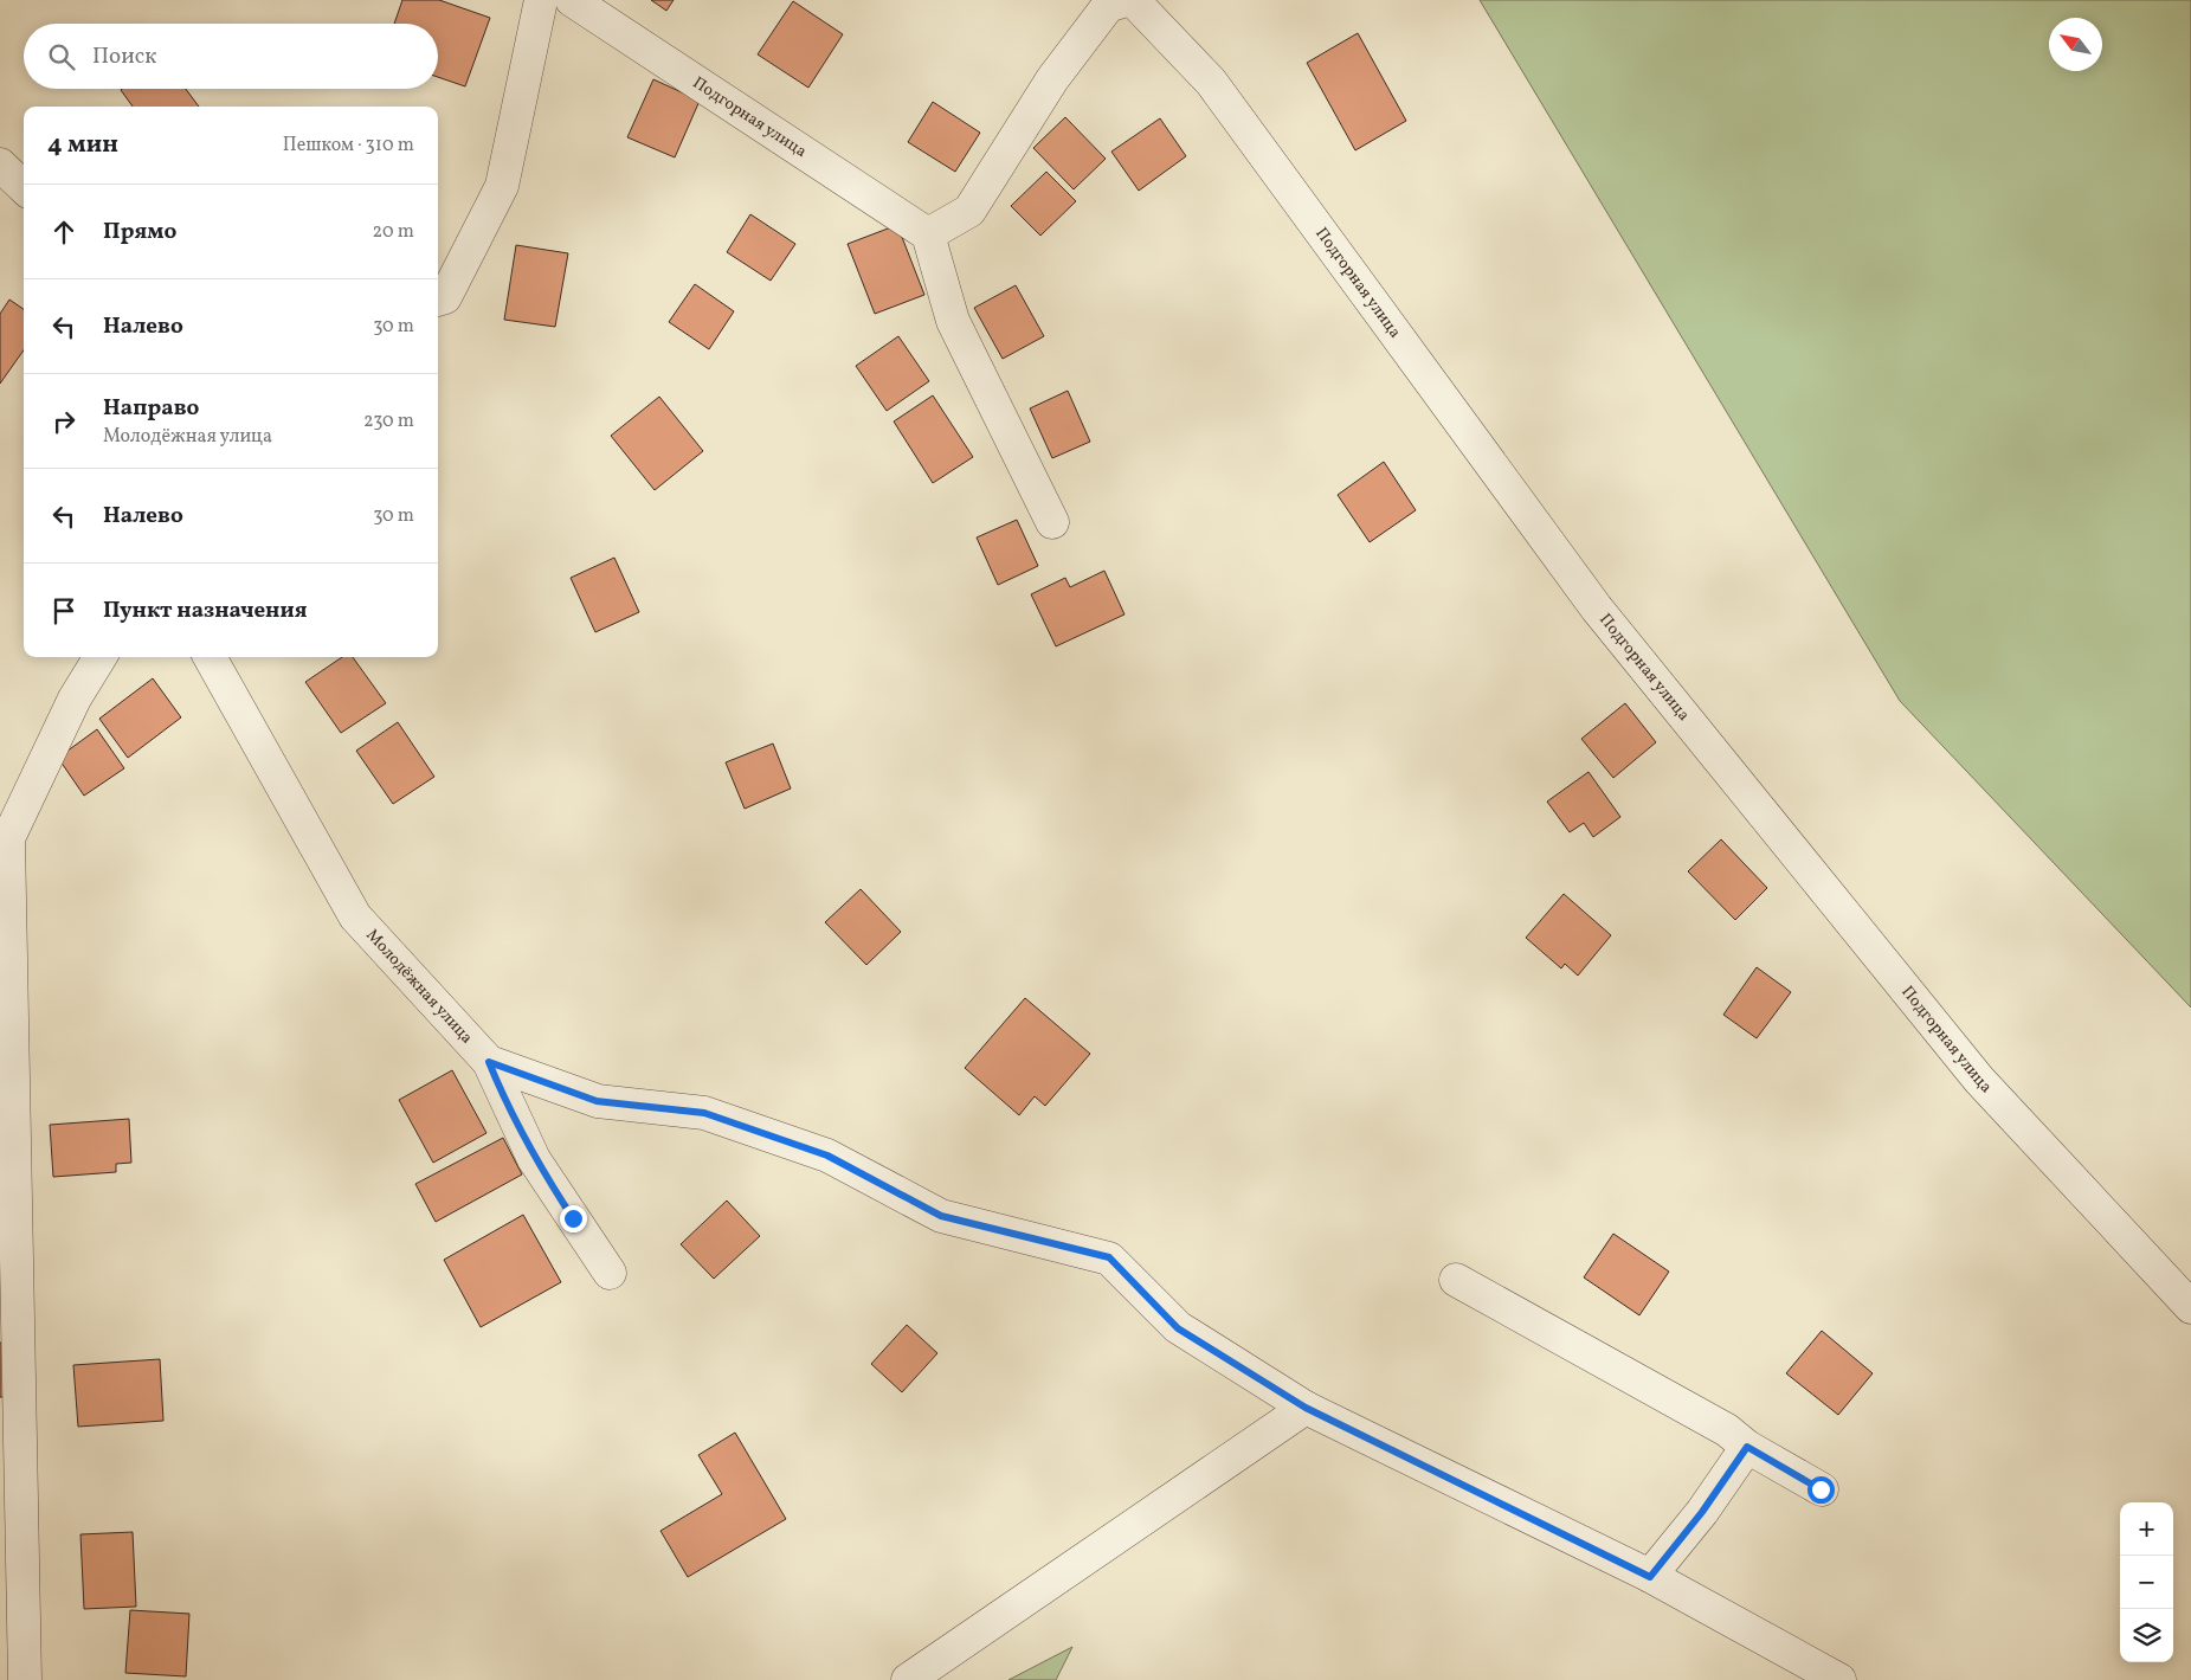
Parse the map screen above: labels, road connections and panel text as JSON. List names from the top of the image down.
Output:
{
  "streets": {
    "street": ["Подгорная улица", "Молодёжная улица"]
  },
  "north": "top left",
  "page": {
    "search": "Поиск",
    "heading": ["4 мин", "Пешком · 310 m"],
    "list": [
      ["Прямо", "20 m"],
      ["Налево", "30 m"],
      ["Направо", "Молодёжная улица", "230 m"],
      ["Налево", "30 m"],
      "Пункт назначения"
    ],
    "map_buttons": ["+", "−"]
  }
}
